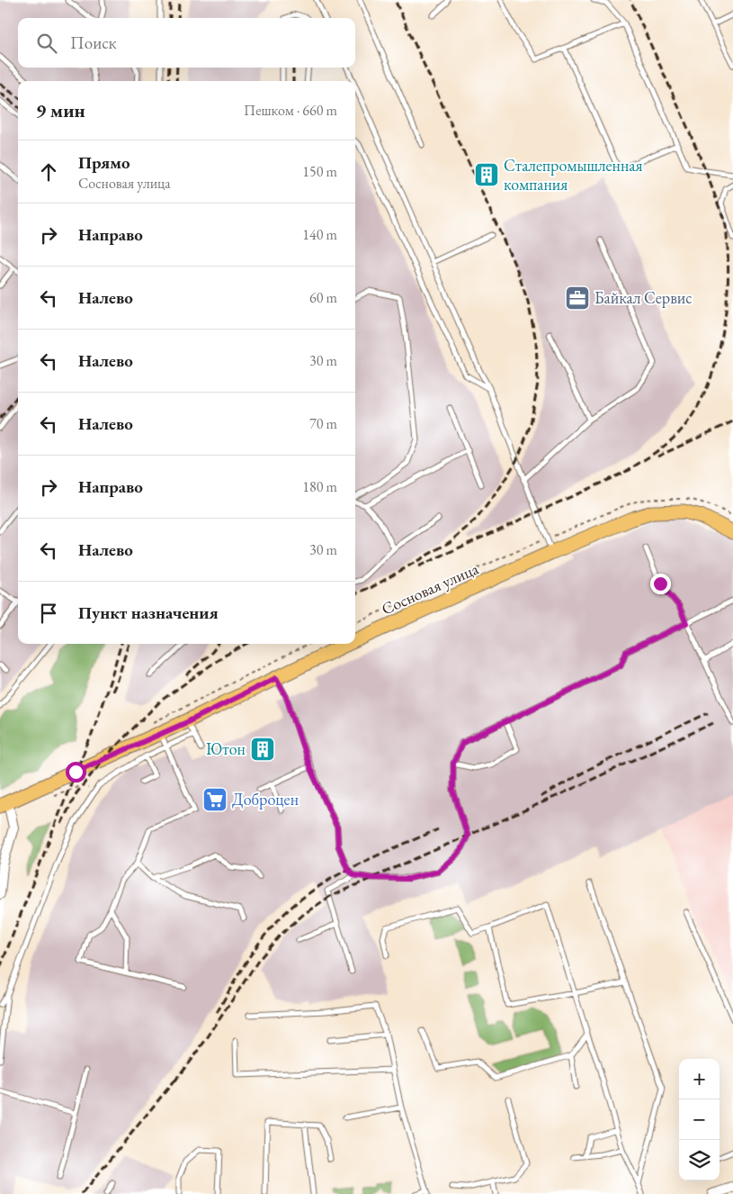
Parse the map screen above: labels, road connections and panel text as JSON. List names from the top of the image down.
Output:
{
  "streets": {
    "main road": ["Сосновая улица"]
  },
  "places": {
    "building": ["Сталепромышленная компания", "Ютон"],
    "office": ["Байкал Сервис"],
    "supermarket": ["Доброцен"]
  },
  "page": {
    "search": "Поиск",
    "heading": ["9 мин", "Пешком · 660 m"],
    "list": [
      ["Прямо", "Сосновая улица", "150 m"],
      ["Направо", "140 m"],
      ["Налево", "60 m"],
      ["Налево", "30 m"],
      ["Налево", "70 m"],
      ["Направо", "180 m"],
      ["Налево", "30 m"],
      "Пункт назначения"
    ],
    "map_buttons": ["+", "−"]
  }
}
